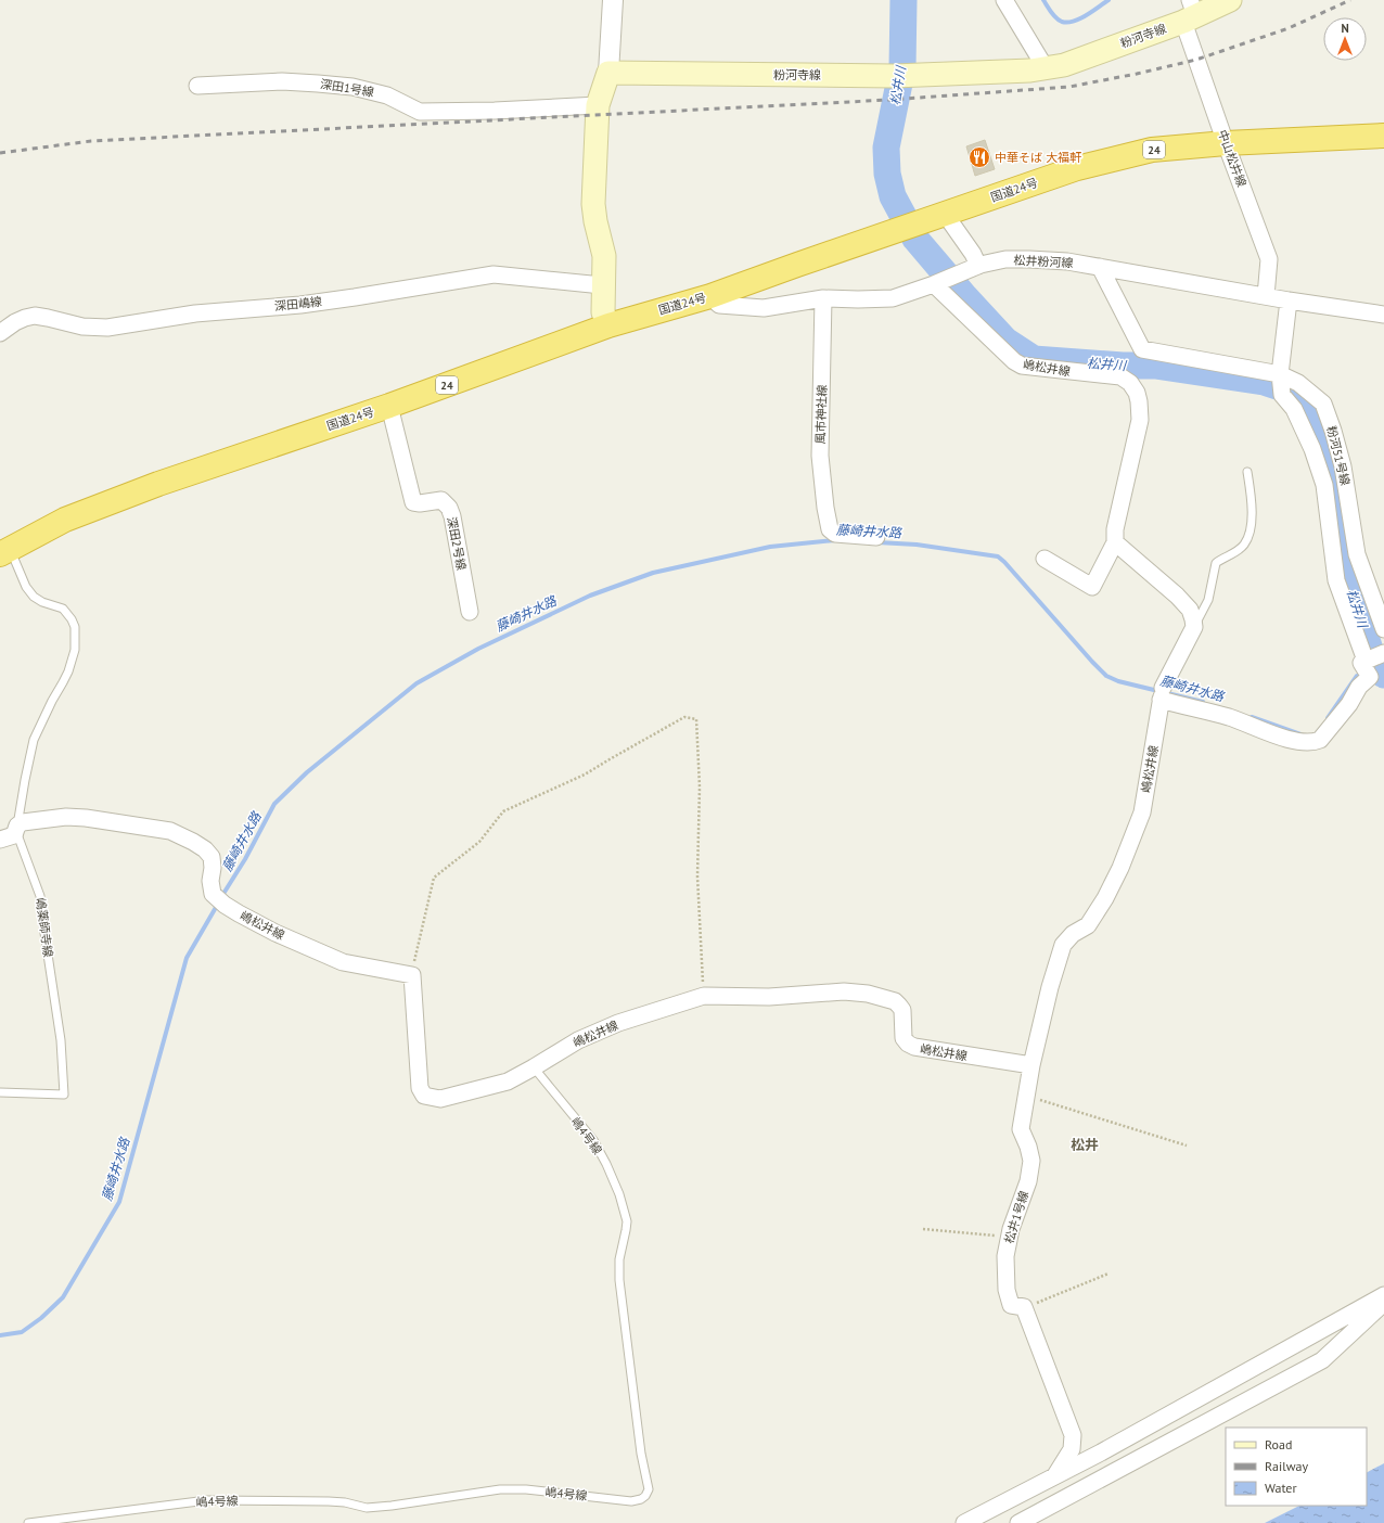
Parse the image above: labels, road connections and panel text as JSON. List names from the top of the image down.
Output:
{
  "streets": {
    "highway": ["24", "国道24号"],
    "main road": ["粉河寺線"],
    "street": [
      "深田1号線",
      "中山松井線",
      "松井粉河線",
      "深田嶋線",
      "嶋松井線",
      "風市神社線",
      "粉河51号線",
      "深田2号線",
      "松井1号線"
    ],
    "lane": ["嶋薬師寺線", "嶋4号線"]
  },
  "crossings": [
    ["粉河寺線", "中山松井線"],
    ["中山松井線", "国道24号"],
    ["中山松井線", "松井粉河線"],
    ["国道24号", "松井粉河線"],
    ["国道24号", "深田2号線"],
    ["国道24号", "嶋薬師寺線"],
    ["松井粉河線", "嶋松井線"],
    ["松井粉河線", "風市神社線"],
    ["松井粉河線", "粉河51号線"],
    ["嶋松井線", "嶋薬師寺線"],
    ["嶋松井線", "嶋4号線"],
    ["嶋松井線", "松井1号線"]
  ],
  "districts": ["松井"],
  "water": ["松井川", "藤崎井水路"],
  "places": {
    "restaurant": ["中華そば 大福軒"]
  },
  "legend": ["Road", "Railway", "Water"],
  "north": "top"
}
